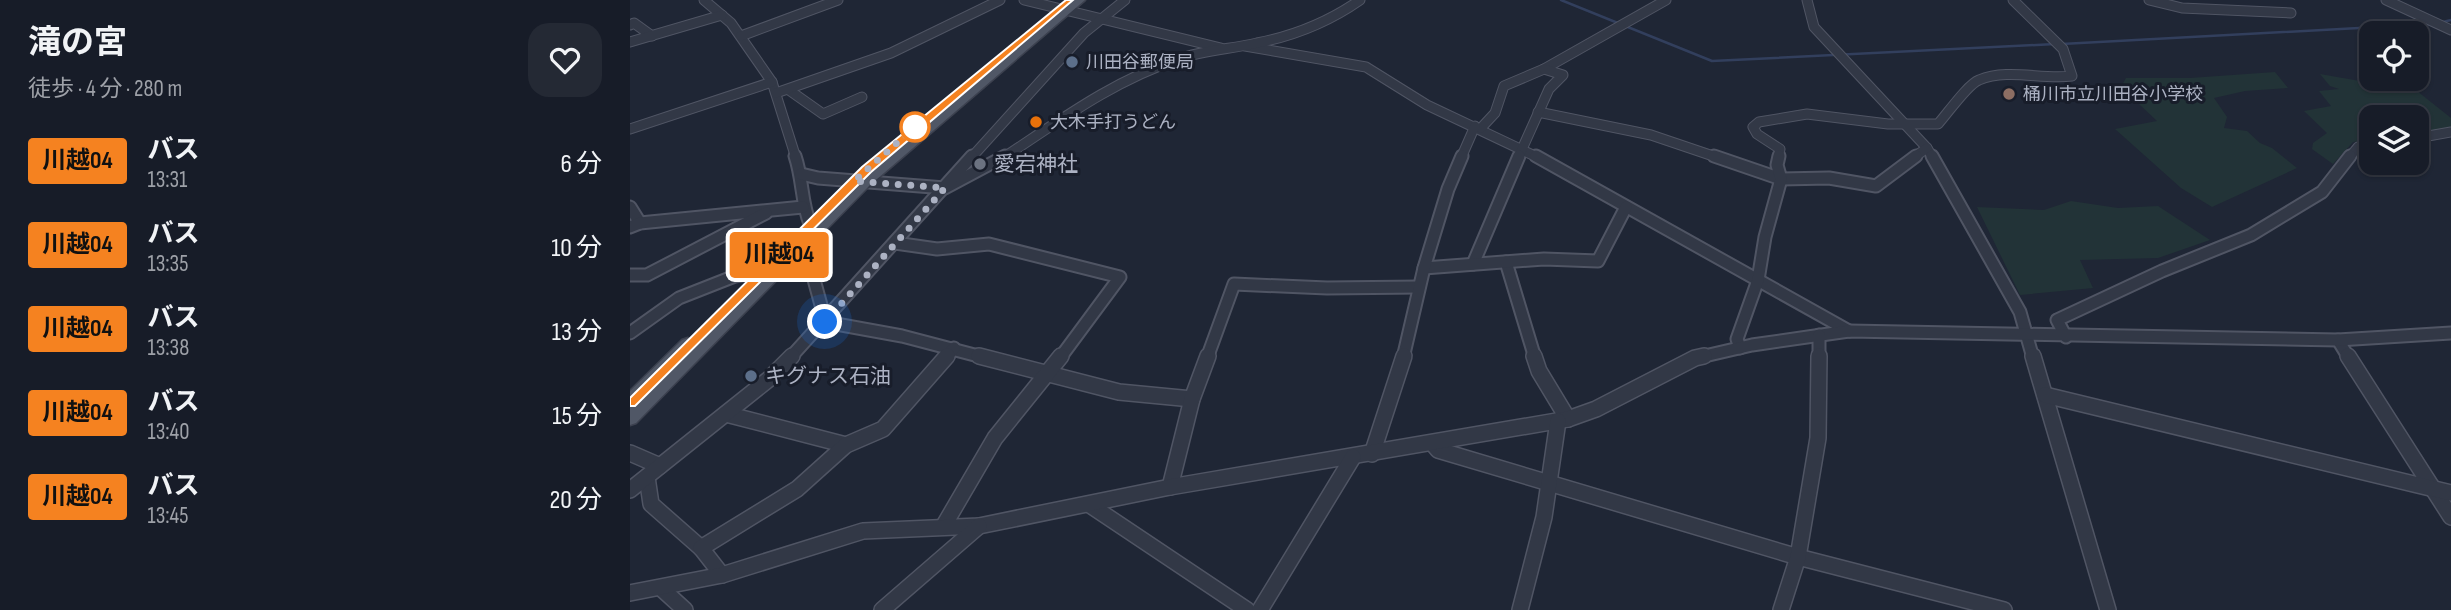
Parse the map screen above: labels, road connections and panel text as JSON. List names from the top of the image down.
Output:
{
  "places": [
    "川田谷郵便局",
    "桶川市立川田谷小学校",
    "大木手打うどん",
    "愛宕神社",
    "キグナス石油"
  ],
  "lines": ["bus line 川越04"],
  "page": {
    "heading": ["滝の宮", "徒歩 · 4 分 · 280 m"],
    "on_map": "川越04",
    "list": [
      {
        "mark": "川越04",
        "name": "バス",
        "note": "13:31",
        "value": "6 分"
      },
      {
        "mark": "川越04",
        "name": "バス",
        "note": "13:35",
        "value": "10 分"
      },
      {
        "mark": "川越04",
        "name": "バス",
        "note": "13:38",
        "value": "13 分"
      },
      {
        "mark": "川越04",
        "name": "バス",
        "note": "13:40",
        "value": "15 分"
      },
      {
        "mark": "川越04",
        "name": "バス",
        "note": "13:45",
        "value": "20 分"
      }
    ]
  }
}
